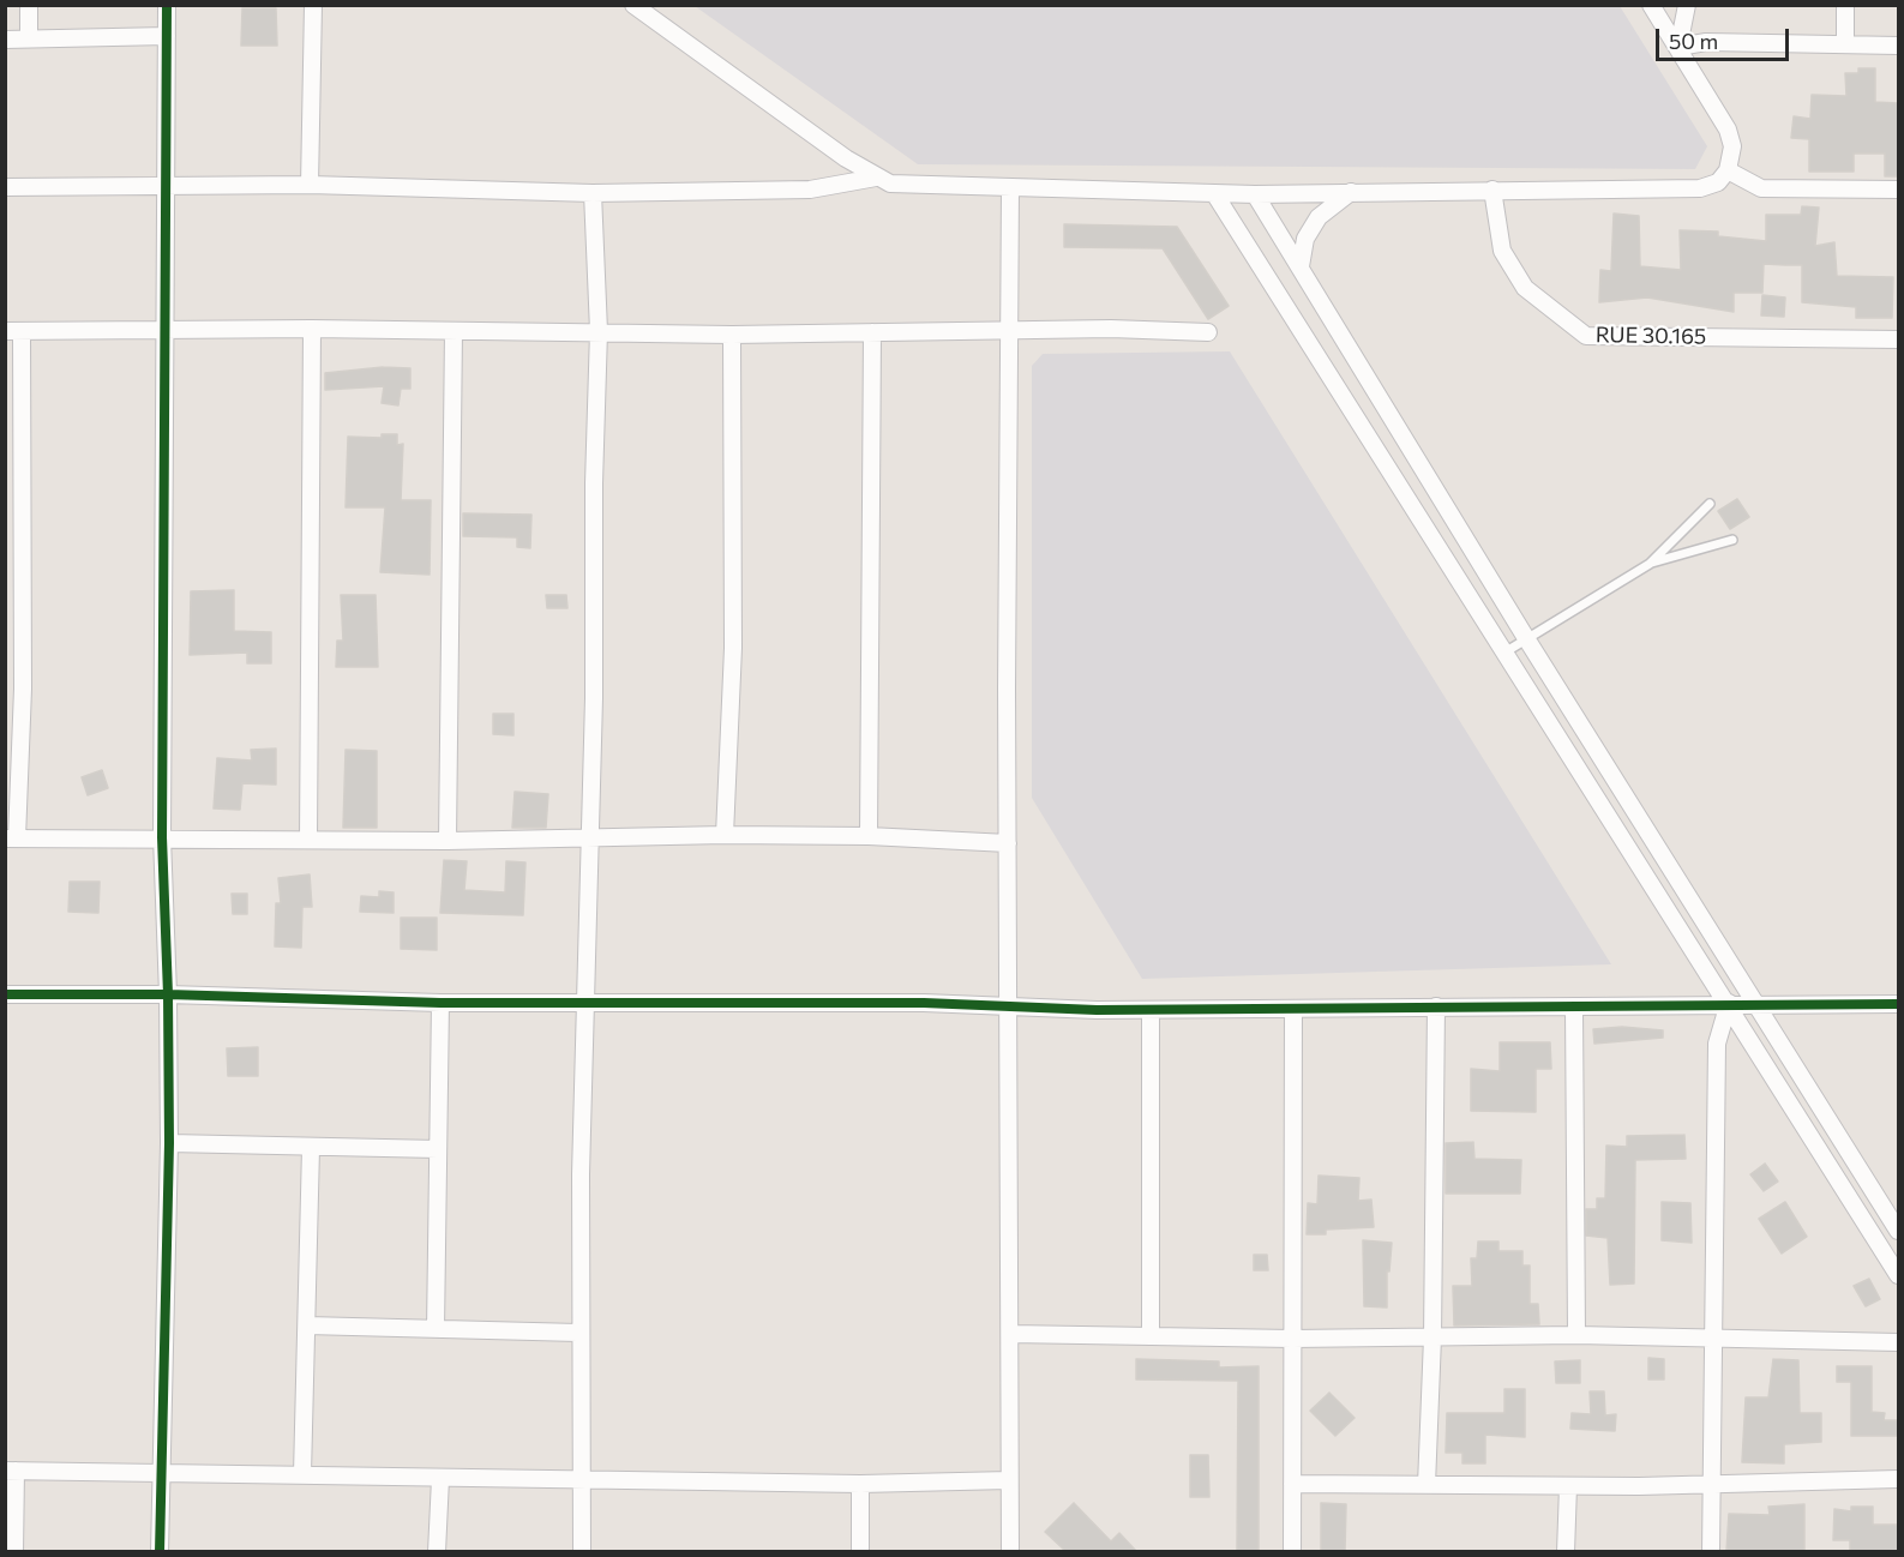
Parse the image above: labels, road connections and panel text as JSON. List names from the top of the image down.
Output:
{
  "streets": {
    "street": ["RUE 30.165"]
  },
  "scale_bar": "50 m"
}
